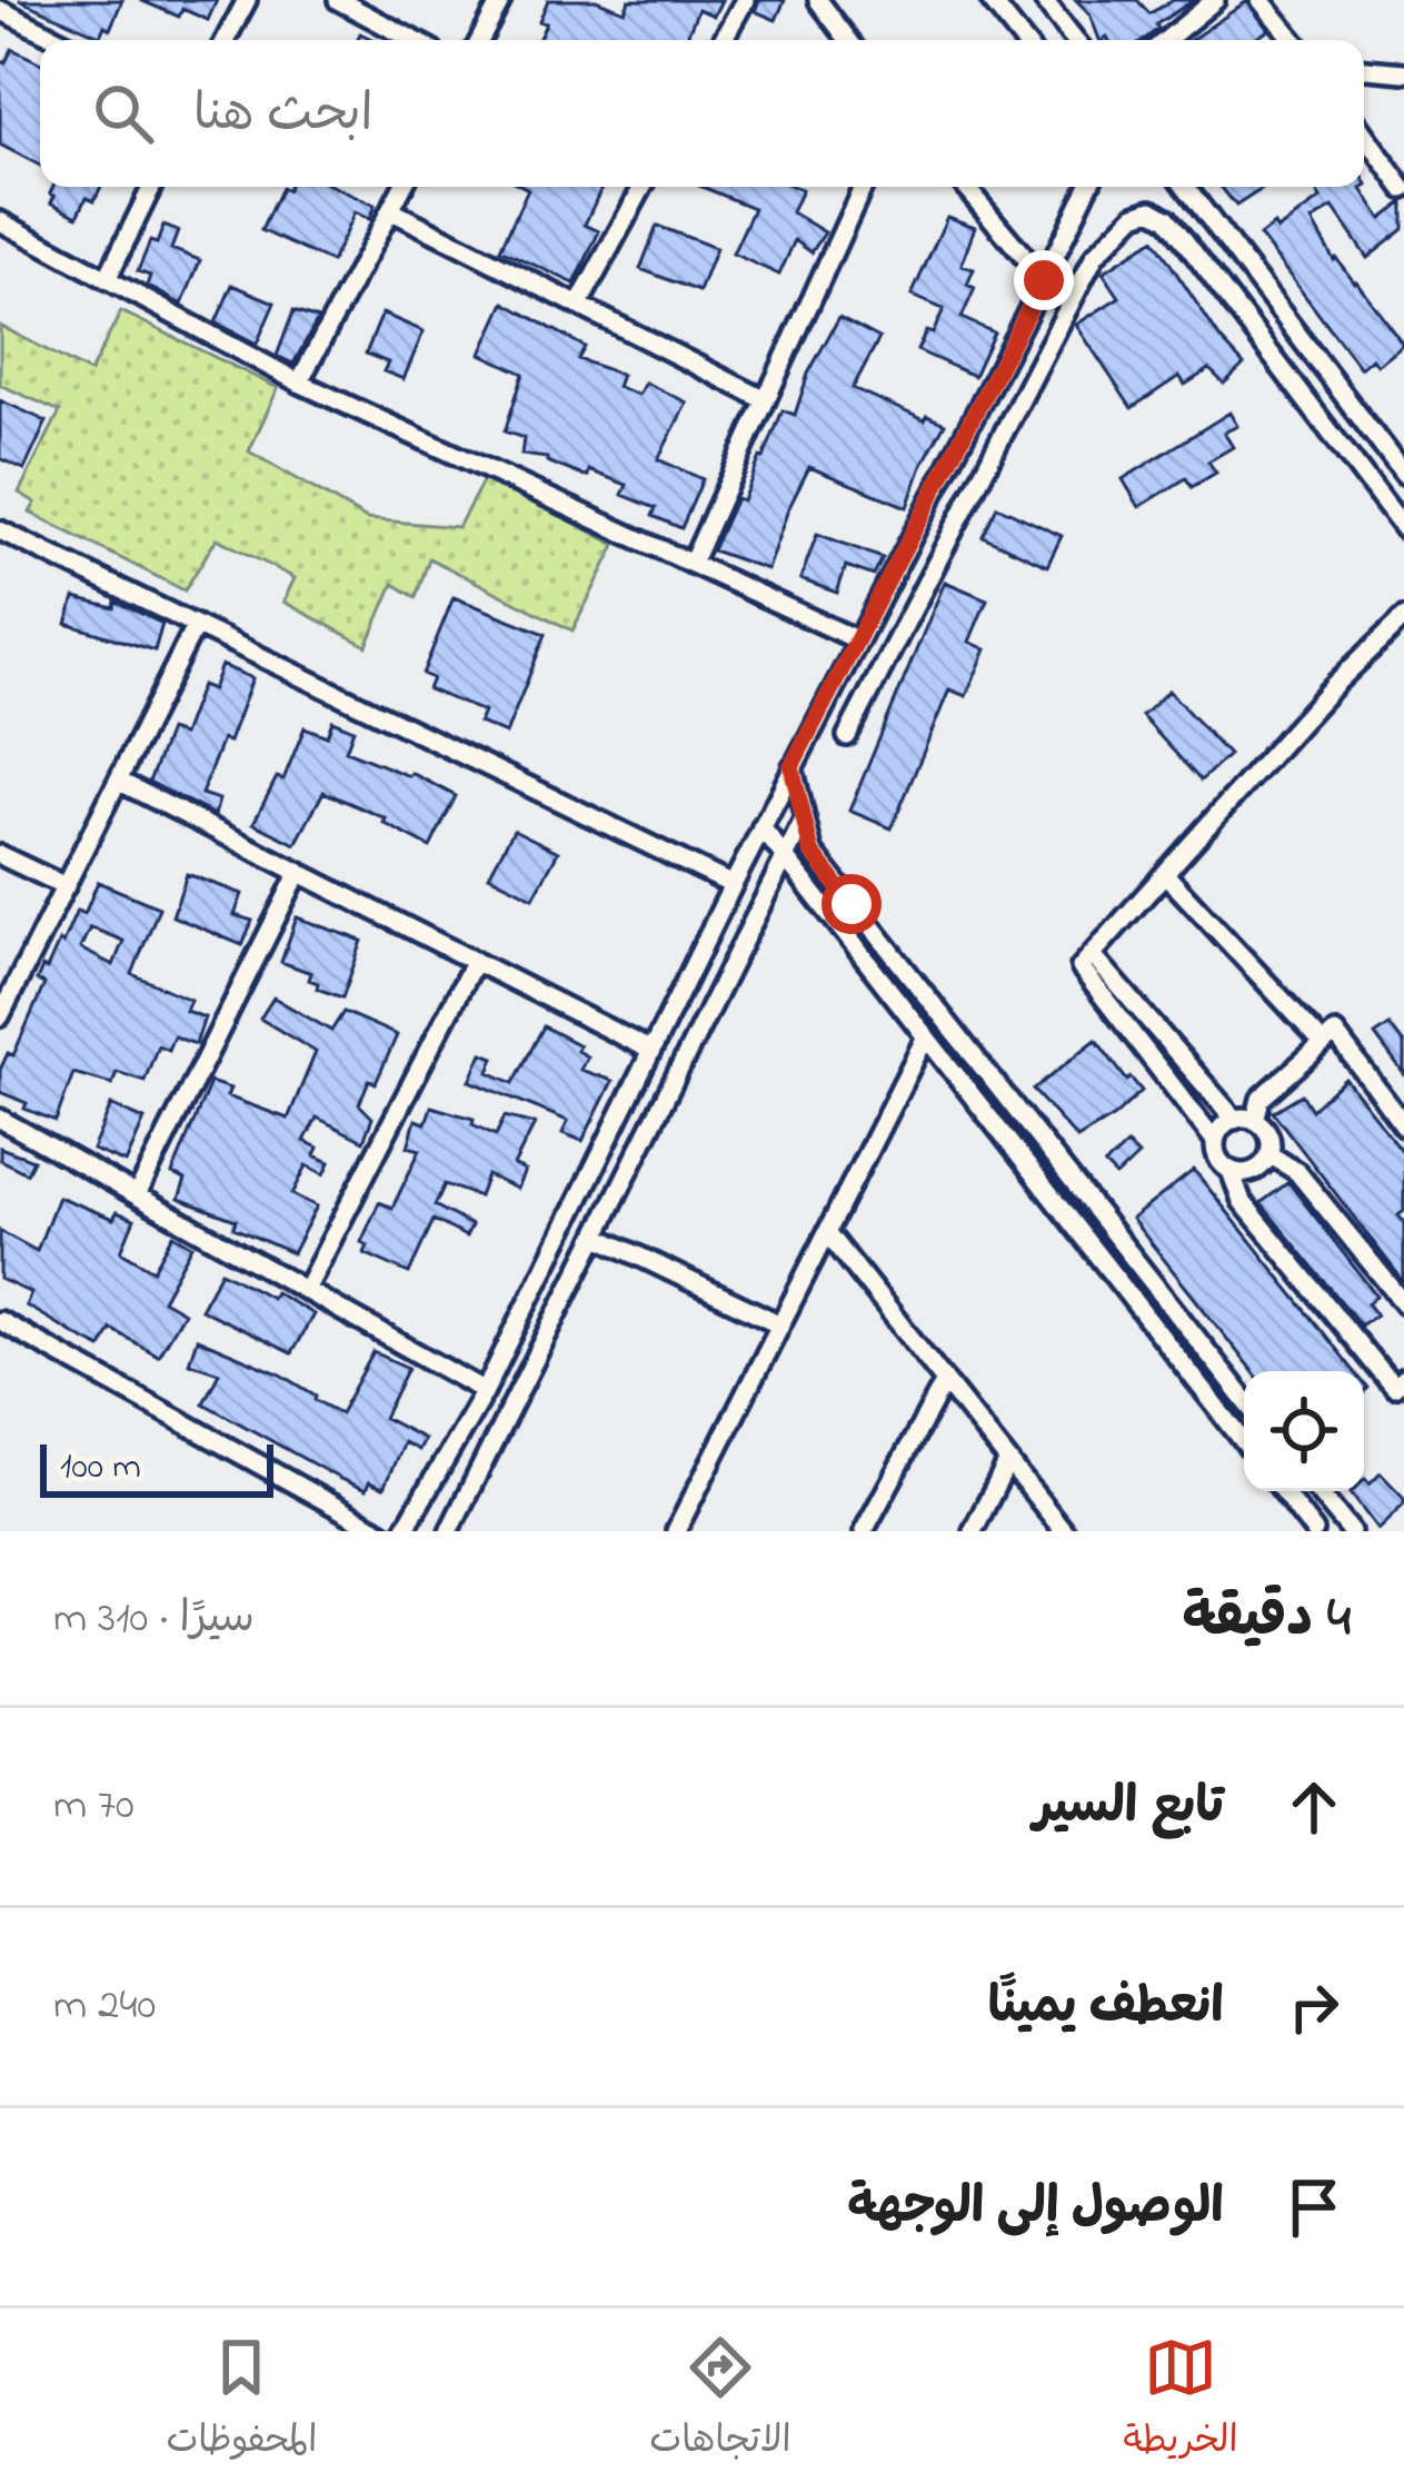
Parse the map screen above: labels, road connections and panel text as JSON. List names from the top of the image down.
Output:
{
  "scale_bar": "100 m",
  "page": {
    "search": "ابحث هنا",
    "scale": "100 m",
    "heading": ["4 دقيقة", "سيرًا · 310 m"],
    "list": [
      ["تابع السير", "70 m"],
      ["انعطف يمينًا", "240 m"],
      "الوصول إلى الوجهة"
    ],
    "nav": ["الخريطة", "الاتجاهات", "المحفوظات"]
  }
}
